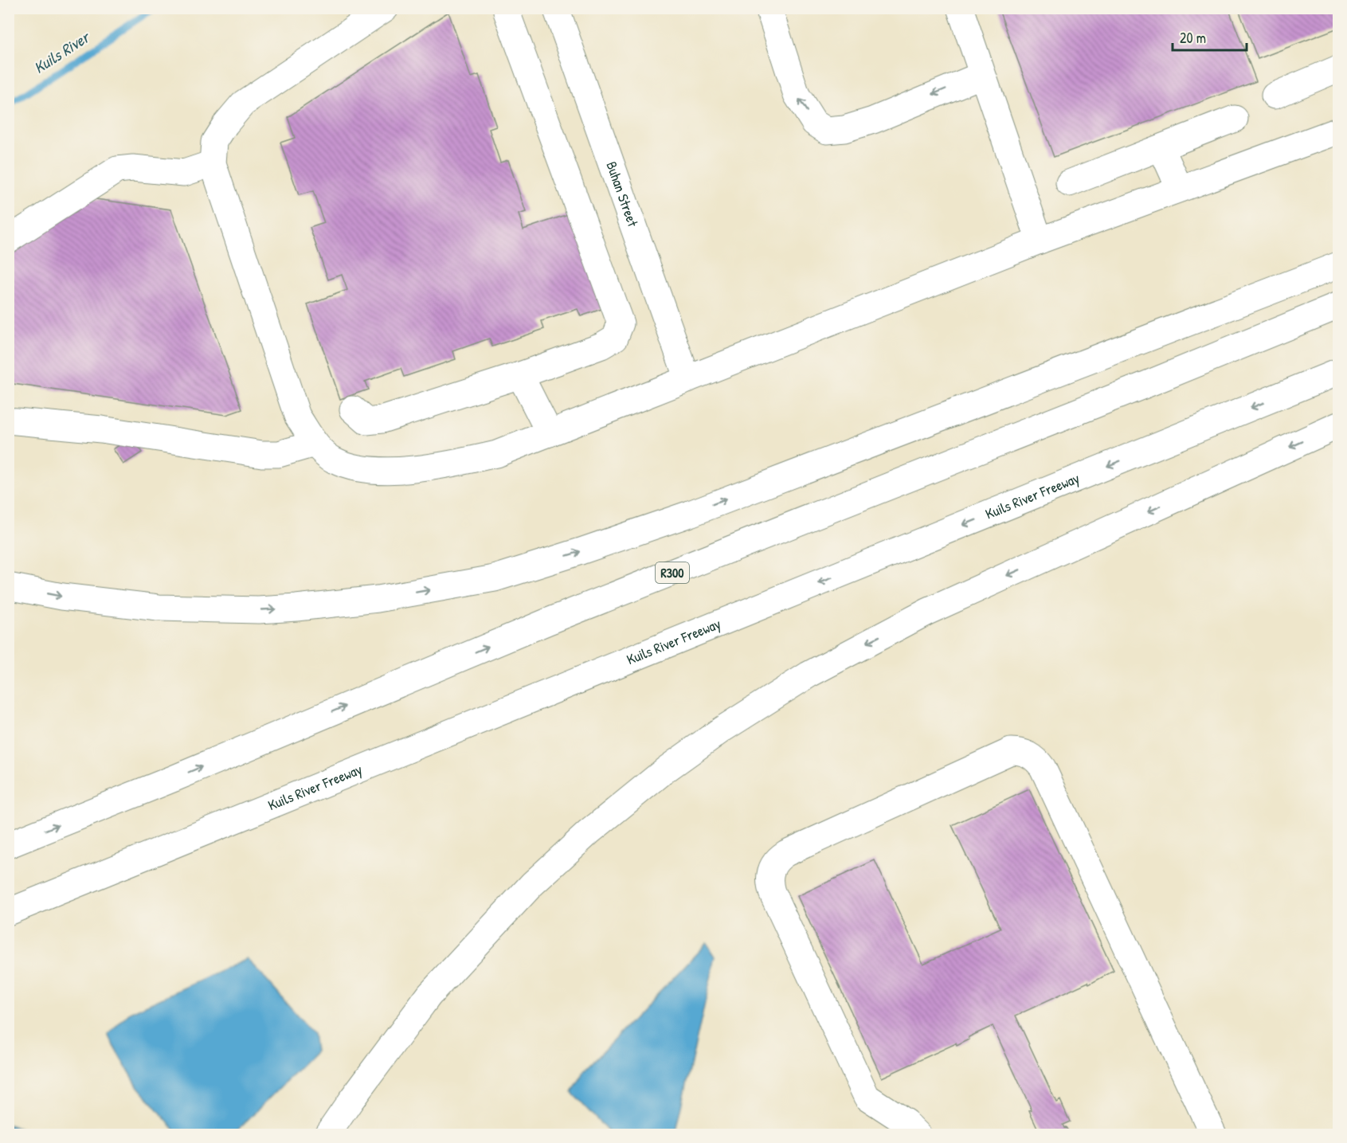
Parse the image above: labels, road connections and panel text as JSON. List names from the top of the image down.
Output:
{
  "streets": {
    "main road": ["Buhan Street", "Kuils River Freeway", "R300"]
  },
  "water": ["Kuils River"],
  "scale_bar": "20 m"
}
